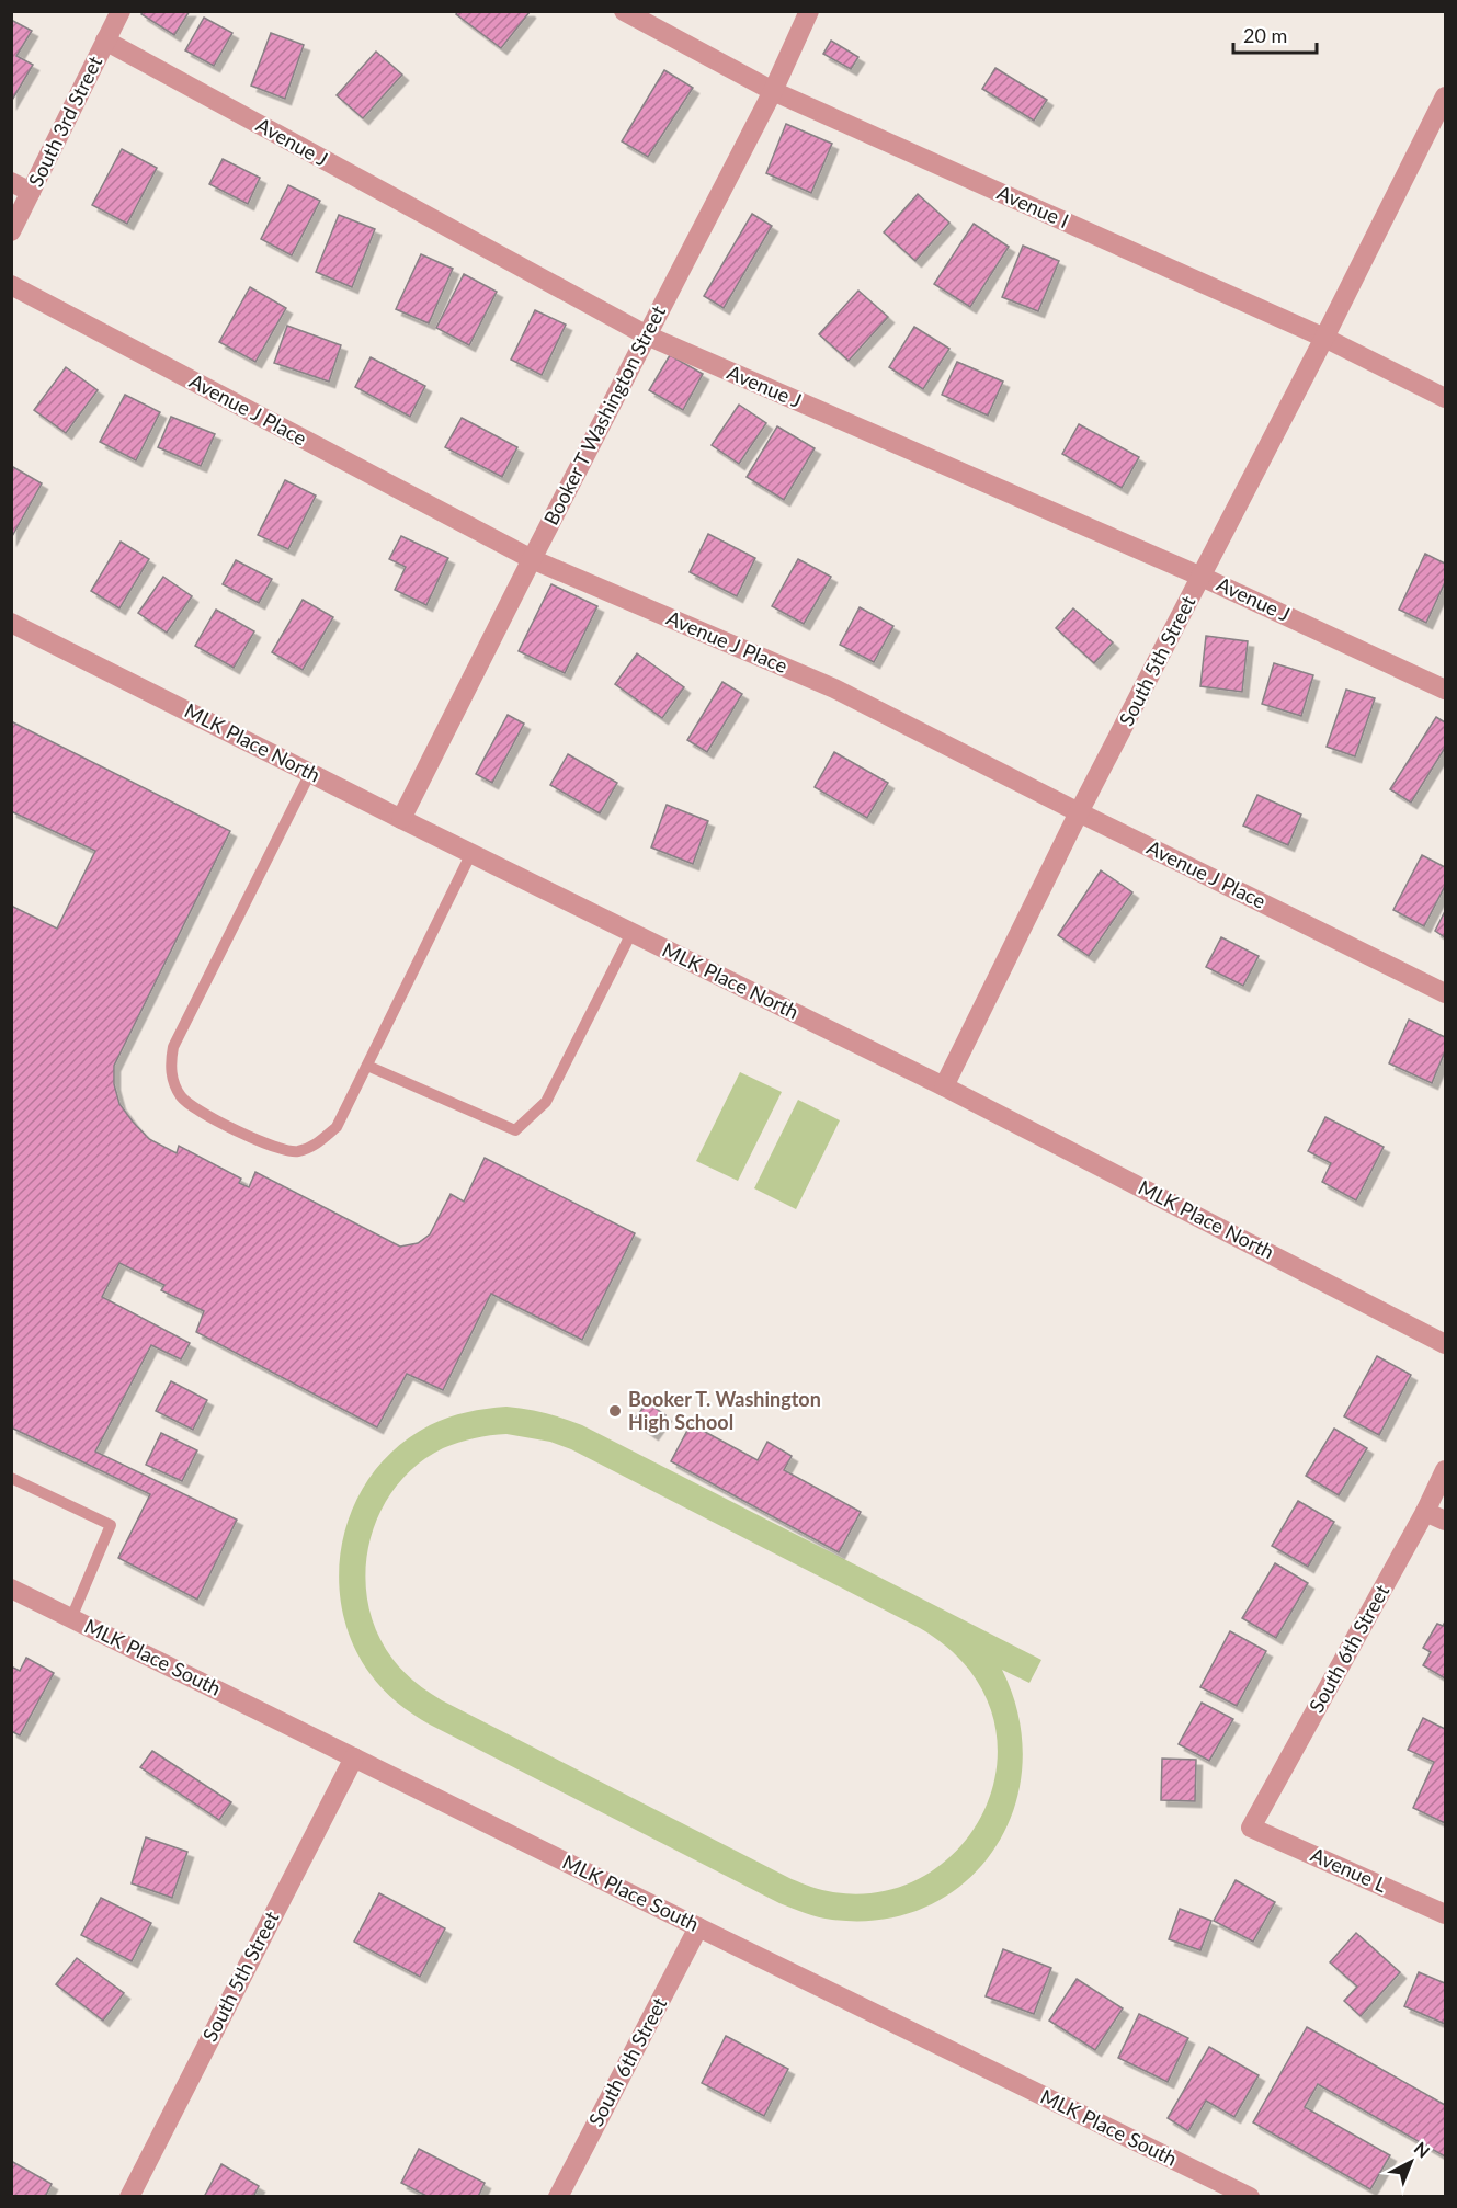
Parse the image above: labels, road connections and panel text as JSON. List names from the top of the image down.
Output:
{
  "streets": {
    "street": [
      "South 3rd Street",
      "Avenue J",
      "Avenue I",
      "Avenue J Place",
      "Booker T Washington Street",
      "South 5th Street",
      "MLK Place North",
      "South 6th Street",
      "MLK Place South",
      "Avenue L"
    ]
  },
  "crossings": [
    ["South 3rd Street", "Avenue J"],
    ["Avenue J", "Booker T Washington Street"],
    ["Avenue J", "South 5th Street"],
    ["Avenue I", "Booker T Washington Street"],
    ["Avenue I", "South 5th Street"],
    ["Avenue J Place", "Booker T Washington Street"],
    ["Avenue J Place", "South 5th Street"],
    ["Booker T Washington Street", "MLK Place North"],
    ["South 5th Street", "MLK Place North"],
    ["South 5th Street", "MLK Place South"],
    ["South 6th Street", "MLK Place South"],
    ["South 6th Street", "Avenue L"]
  ],
  "places": ["Booker T. Washington High School"],
  "scale_bar": "20 m",
  "north": "top right"
}
